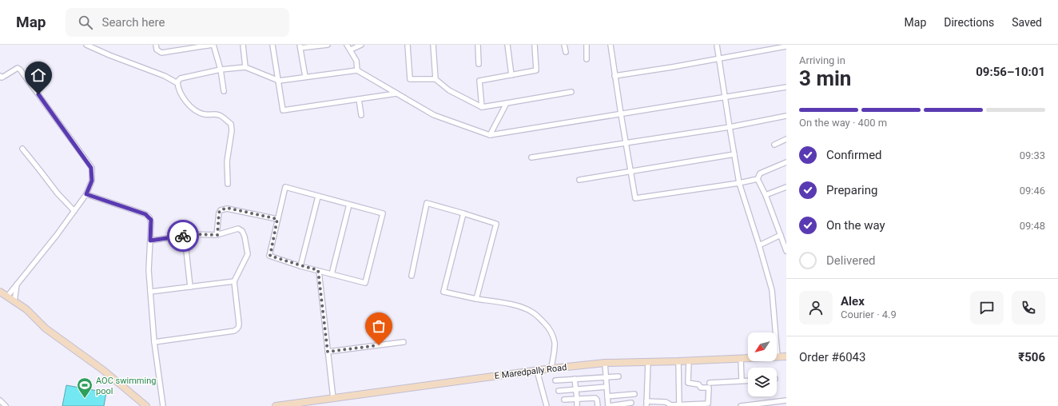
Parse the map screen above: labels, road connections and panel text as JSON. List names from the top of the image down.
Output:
{
  "streets": {
    "main road": ["E Maredpally Road"]
  },
  "places": {
    "sports": ["AOC swimming pool"]
  },
  "north": "bottom left",
  "page": {
    "header": "Map",
    "search": "Search here",
    "nav": ["Map", "Directions", "Saved"],
    "heading": ["3 min", "Arriving in", "09:56–10:01"],
    "panel": [
      "Alex",
      "Courier · 4.9",
      "Order #6043",
      "₹506"
    ],
    "bar": "On the way · 400 m",
    "list": [
      ["Confirmed", "09:33"],
      ["Preparing", "09:46"],
      ["On the way", "09:48"],
      "Delivered"
    ]
  }
}
